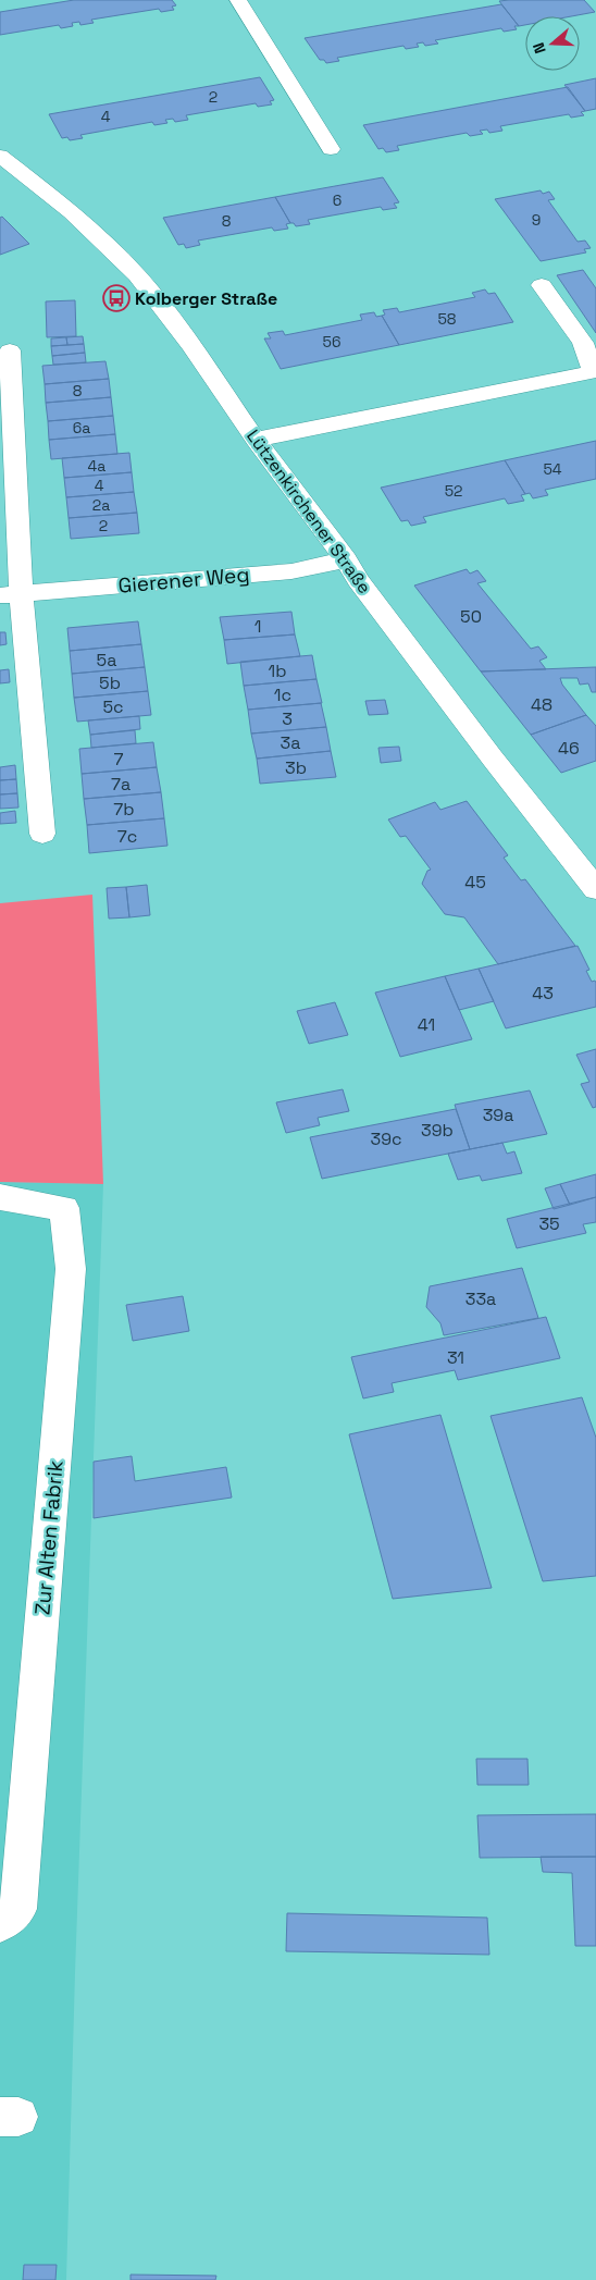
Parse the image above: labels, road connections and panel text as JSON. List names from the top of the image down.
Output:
{
  "streets": {
    "street": ["Lützenkirchener Straße", "Gierener Weg", "Zur Alten Fabrik"]
  },
  "crossings": [
    ["Lützenkirchener Straße", "Gierener Weg"]
  ],
  "places": {
    "bus stop": ["Kolberger Straße"]
  },
  "house_numbers": [
    "2",
    "4",
    "6",
    "9",
    "8",
    "58",
    "56",
    "8",
    "6a",
    "4a",
    "54",
    "4",
    "52",
    "2a",
    "2",
    "50",
    "1",
    "5a",
    "1b",
    "5b",
    "1c",
    "48",
    "5c",
    "3",
    "3a",
    "46",
    "7",
    "3b",
    "7a",
    "7b",
    "7c",
    "45",
    "43",
    "41",
    "39a",
    "39b",
    "39c",
    "35",
    "33a",
    "31"
  ],
  "north": "left"
}
